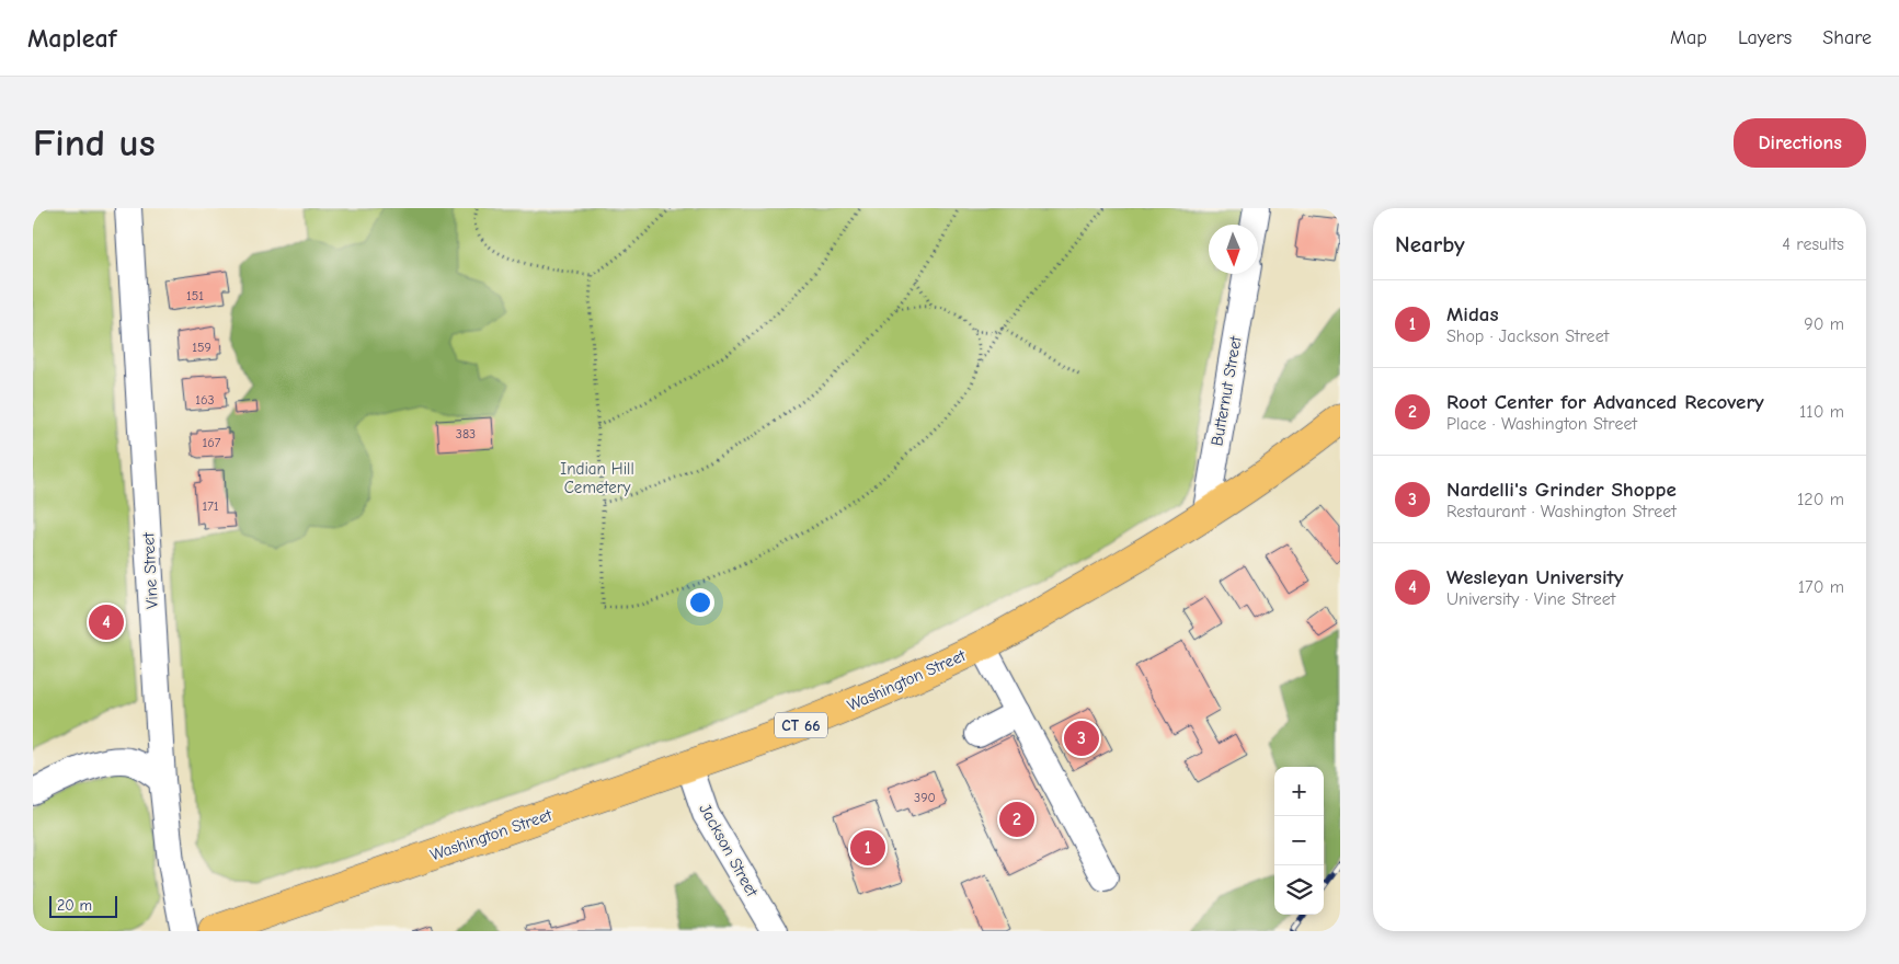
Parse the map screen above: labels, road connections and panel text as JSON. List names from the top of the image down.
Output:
{
  "streets": {
    "highway": ["Washington Street", "CT 66"],
    "street": ["Butternut Street", "Vine Street", "Jackson Street"]
  },
  "crossings": [
    ["Butternut Street", "Washington Street"],
    ["Washington Street", "Jackson Street"]
  ],
  "parks": ["Indian Hill Cemetery"],
  "house_numbers": [
    "151",
    "159",
    "163",
    "383",
    "167",
    "171",
    "390"
  ],
  "scale_bar": "20 m",
  "north": "bottom",
  "page": {
    "header": "Mapleaf",
    "nav": ["Map", "Layers", "Share"],
    "buttons": "Directions",
    "title": "Find us",
    "heading": ["Nearby", "4 results"],
    "list": [
      {
        "mark": "1",
        "name": "Midas",
        "note": "Shop · Jackson Street",
        "value": "90 m"
      },
      {
        "mark": "2",
        "name": "Root Center for Advanced Recovery",
        "note": "Place · Washington Street",
        "value": "110 m"
      },
      {
        "mark": "3",
        "name": "Nardelli's Grinder Shoppe",
        "note": "Restaurant · Washington Street",
        "value": "120 m"
      },
      {
        "mark": "4",
        "name": "Wesleyan University",
        "note": "University · Vine Street",
        "value": "170 m"
      }
    ],
    "pins": [
      "4",
      "3",
      "2",
      "1"
    ],
    "map_buttons": ["+", "−"],
    "scale": "20 m"
  }
}
